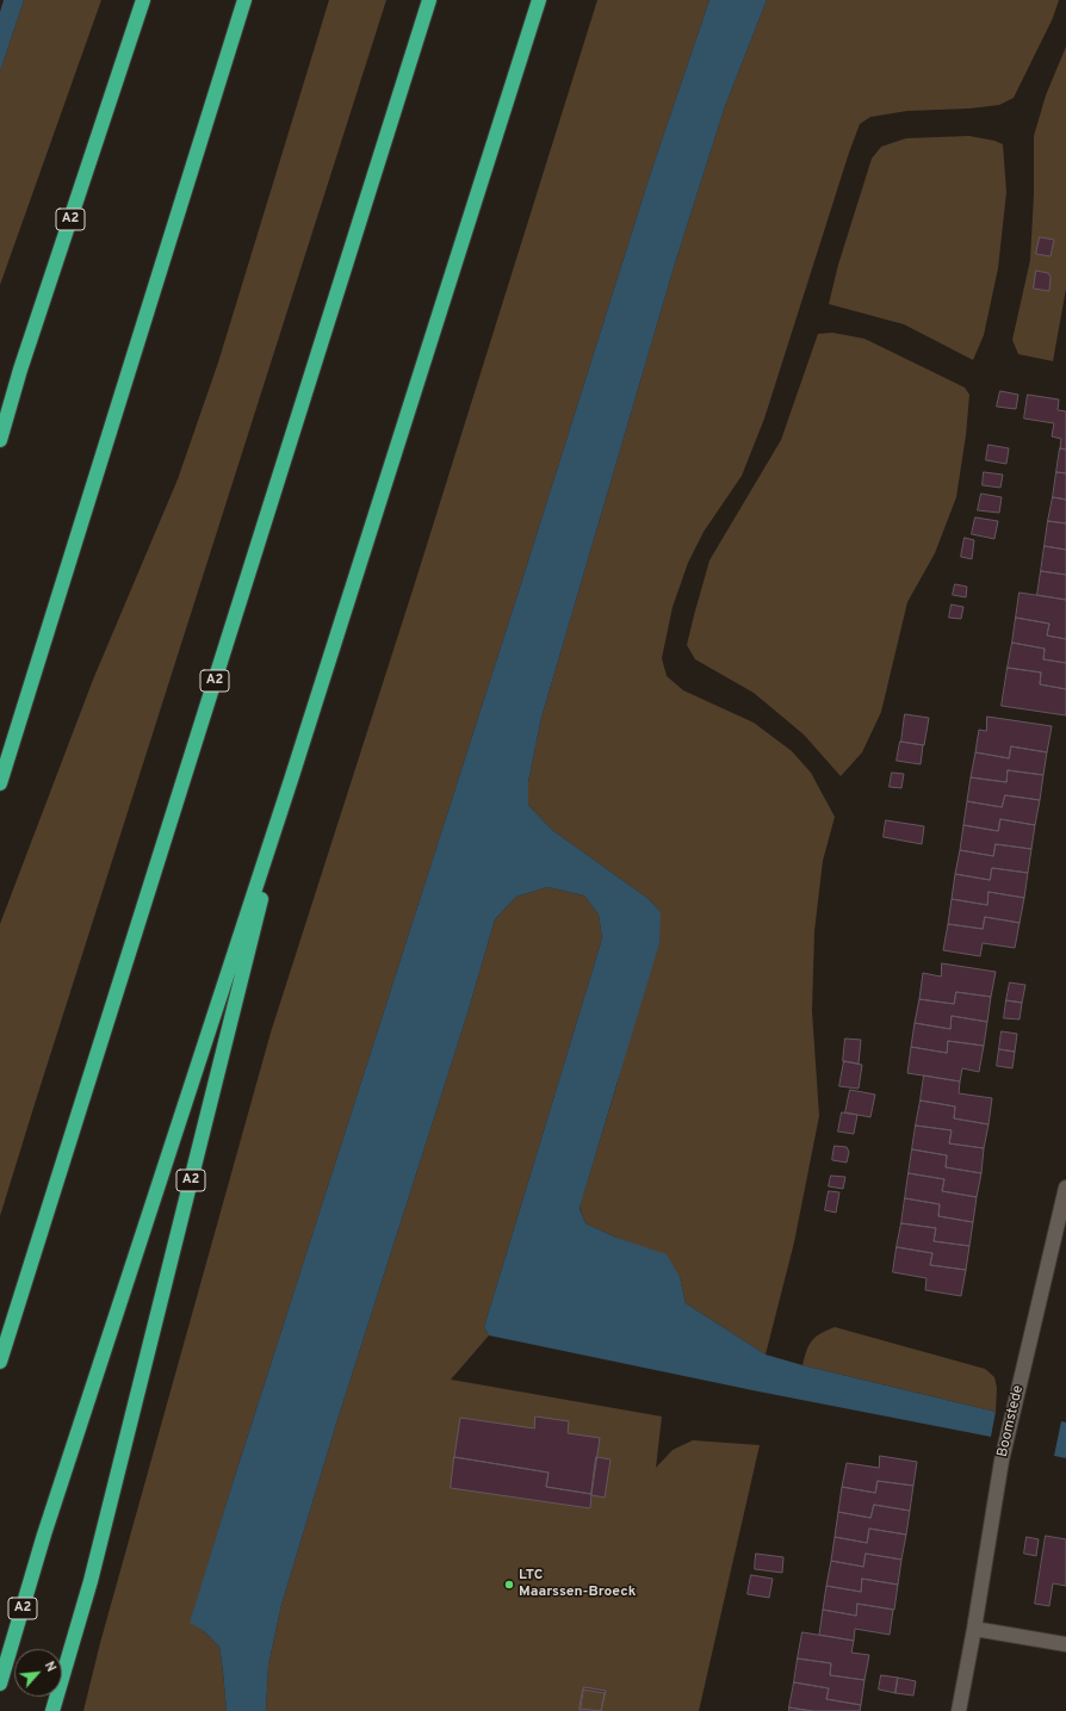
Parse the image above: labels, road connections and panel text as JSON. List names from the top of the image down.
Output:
{
  "streets": {
    "highway": ["A2"],
    "street": ["Boomstede"]
  },
  "places": ["LTC Maarssen-Broeck"],
  "north": "top right"
}
